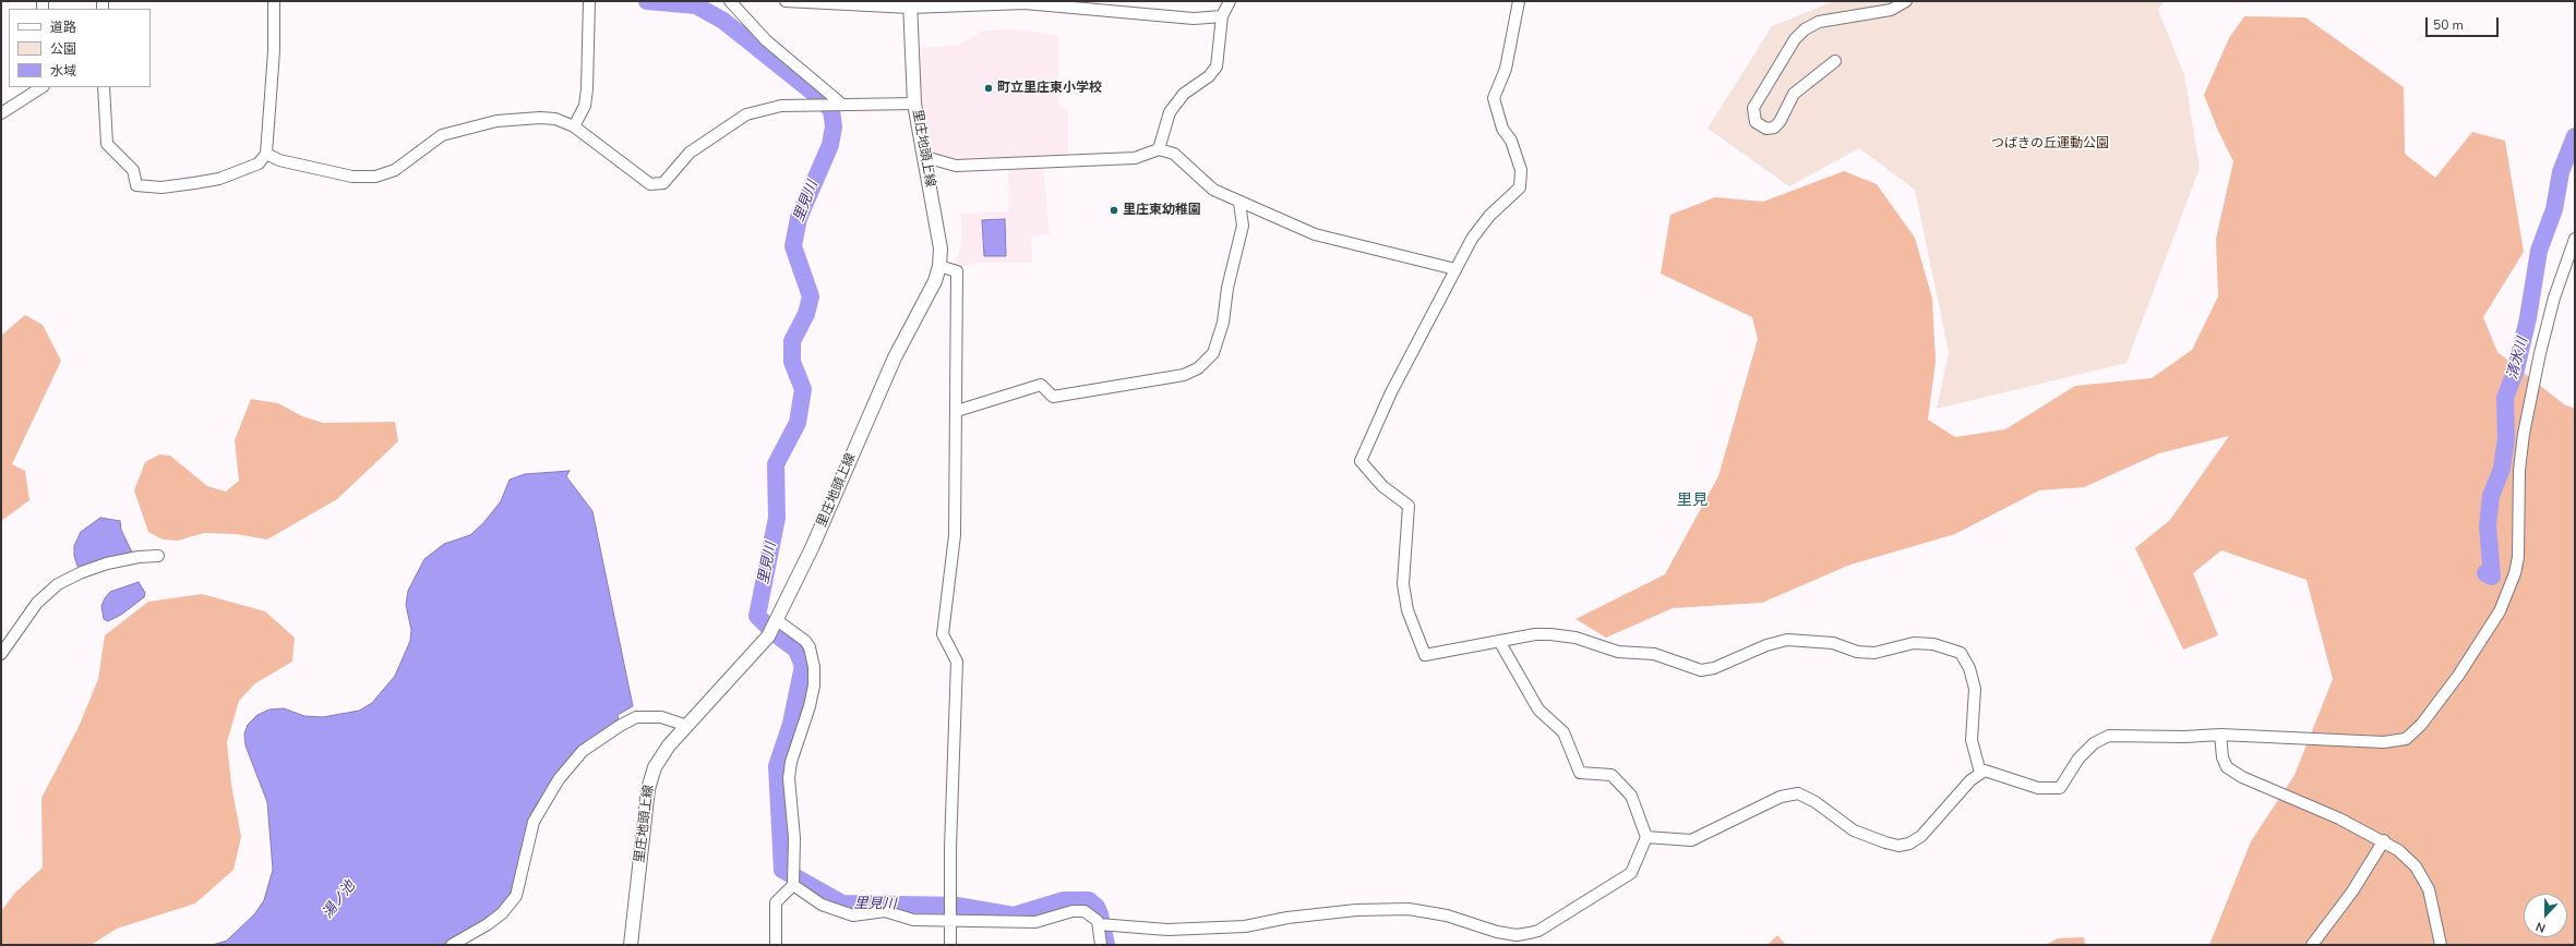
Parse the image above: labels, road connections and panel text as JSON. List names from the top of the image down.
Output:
{
  "streets": {
    "main road": ["里庄地頭上線"]
  },
  "districts": ["里見"],
  "water": ["里見川", "清水川", "湯ノ池"],
  "parks": ["つばきの丘運動公園"],
  "places": ["町立里庄東小学校", "里庄東幼稚園"],
  "legend": ["道路", "公園", "水域"],
  "scale_bar": "50 m",
  "north": "bottom"
}
